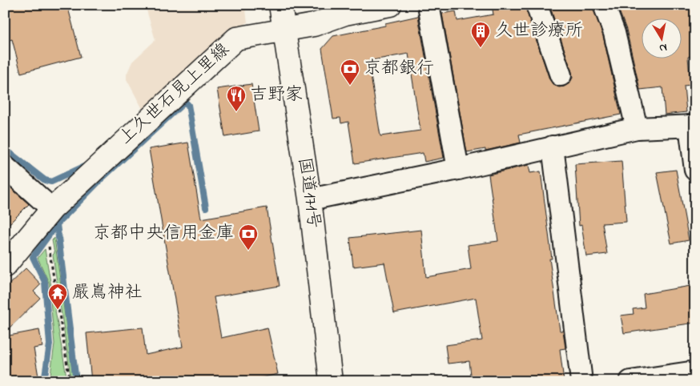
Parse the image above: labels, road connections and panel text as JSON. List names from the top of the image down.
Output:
{
  "streets": {
    "main road": ["上久世石見上里線", "国道171号"]
  },
  "crossings": [
    ["上久世石見上里線", "国道171号"]
  ],
  "places": {
    "building": ["久世診療所"],
    "bank": ["京都銀行", "京都中央信用金庫"],
    "restaurant": ["吉野家"],
    "temple": ["嚴嶌神社"]
  },
  "north": "bottom"
}
